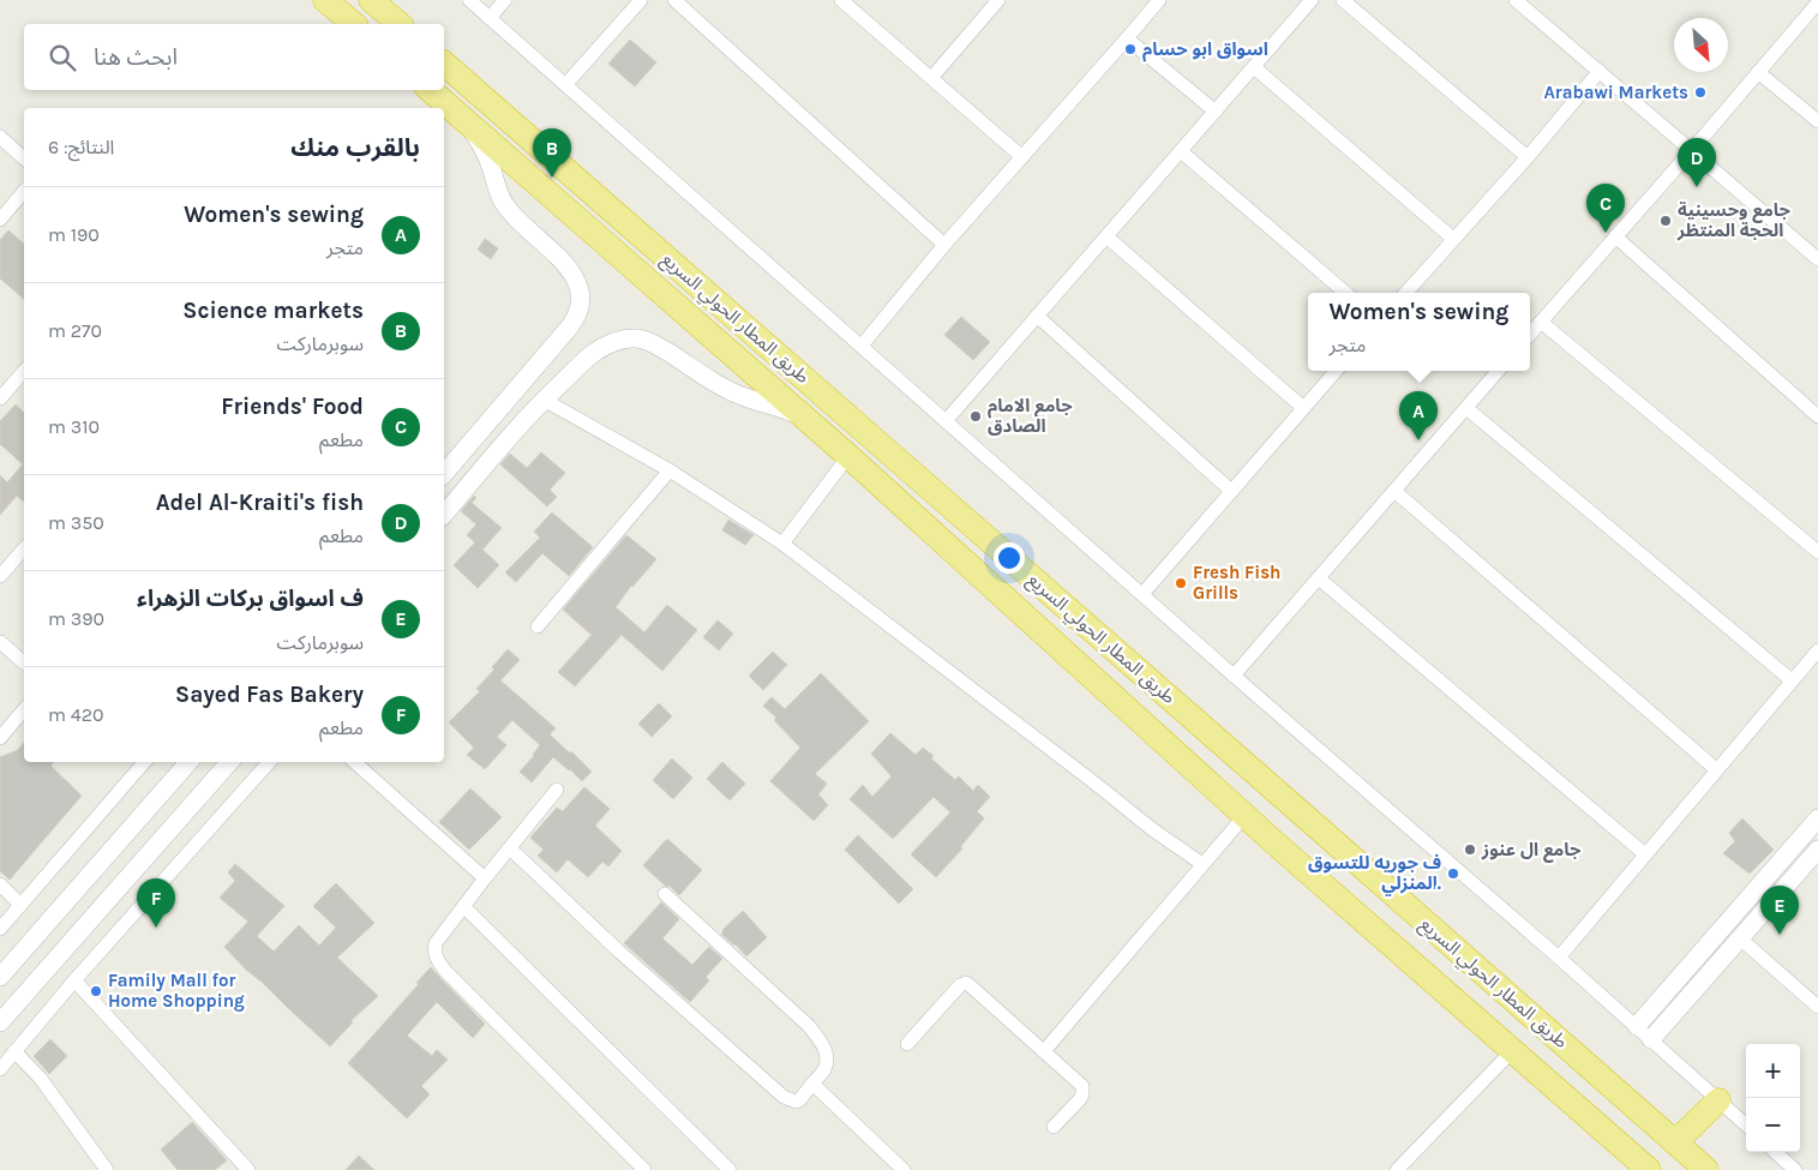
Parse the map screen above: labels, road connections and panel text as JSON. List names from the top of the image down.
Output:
{
  "streets": {
    "highway": ["طريق المطار الحولي السريع"]
  },
  "places": [
    "اسواق ابو حسام",
    "Arabawi Markets",
    "جامع وحسينية الحجة المنتظر",
    "جامع الامام الصادق",
    "Fresh Fish Grills",
    "جامع ال عنوز",
    "ف جوريه للتسوق المنزلي.",
    "Family Mall for Home Shopping"
  ],
  "north": "bottom right",
  "page": {
    "search": "ابحث هنا",
    "heading": ["بالقرب منك", "النتائج: 6"],
    "pins": [
      "B",
      "D",
      "C",
      "A",
      "F",
      "E"
    ],
    "list": [
      {
        "mark": "A",
        "name": "Women's sewing",
        "note": "متجر",
        "value": "190 m"
      },
      {
        "mark": "B",
        "name": "Science markets",
        "note": "سوبرماركت",
        "value": "270 m"
      },
      {
        "mark": "C",
        "name": "Friends' Food",
        "note": "مطعم",
        "value": "310 m"
      },
      {
        "mark": "D",
        "name": "Adel Al-Kraiti's fish",
        "note": "مطعم",
        "value": "350 m"
      },
      {
        "mark": "E",
        "name": "ف اسواق بركات الزهراء",
        "note": "سوبرماركت",
        "value": "390 m"
      },
      {
        "mark": "F",
        "name": "Sayed Fas Bakery",
        "note": "مطعم",
        "value": "420 m"
      }
    ],
    "popup": ["Women's sewing", "متجر"],
    "map_buttons": ["+", "−"]
  }
}
